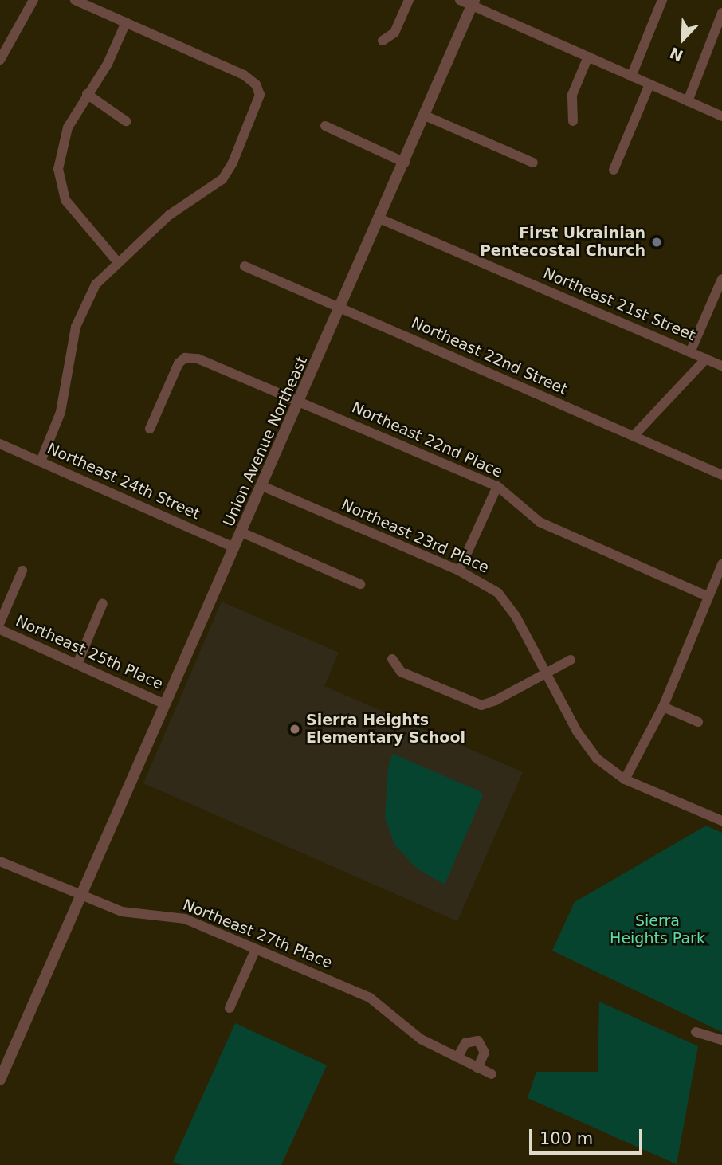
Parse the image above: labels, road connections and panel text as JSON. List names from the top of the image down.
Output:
{
  "streets": {
    "street": [
      "Northeast 21st Street",
      "Northeast 22nd Street",
      "Northeast 22nd Place",
      "Union Avenue Northeast",
      "Northeast 24th Street",
      "Northeast 23rd Place",
      "Northeast 25th Place",
      "Northeast 27th Place"
    ]
  },
  "crossings": [
    ["Northeast 21st Street", "Union Avenue Northeast"],
    ["Northeast 22nd Street", "Union Avenue Northeast"],
    ["Northeast 22nd Place", "Union Avenue Northeast"],
    ["Union Avenue Northeast", "Northeast 24th Street"],
    ["Union Avenue Northeast", "Northeast 23rd Place"],
    ["Union Avenue Northeast", "Northeast 25th Place"],
    ["Union Avenue Northeast", "Northeast 27th Place"]
  ],
  "parks": ["Sierra Heights Park"],
  "places": ["First Ukrainian Pentecostal Church", "Sierra Heights Elementary School"],
  "scale_bar": "100 m",
  "north": "bottom left"
}
